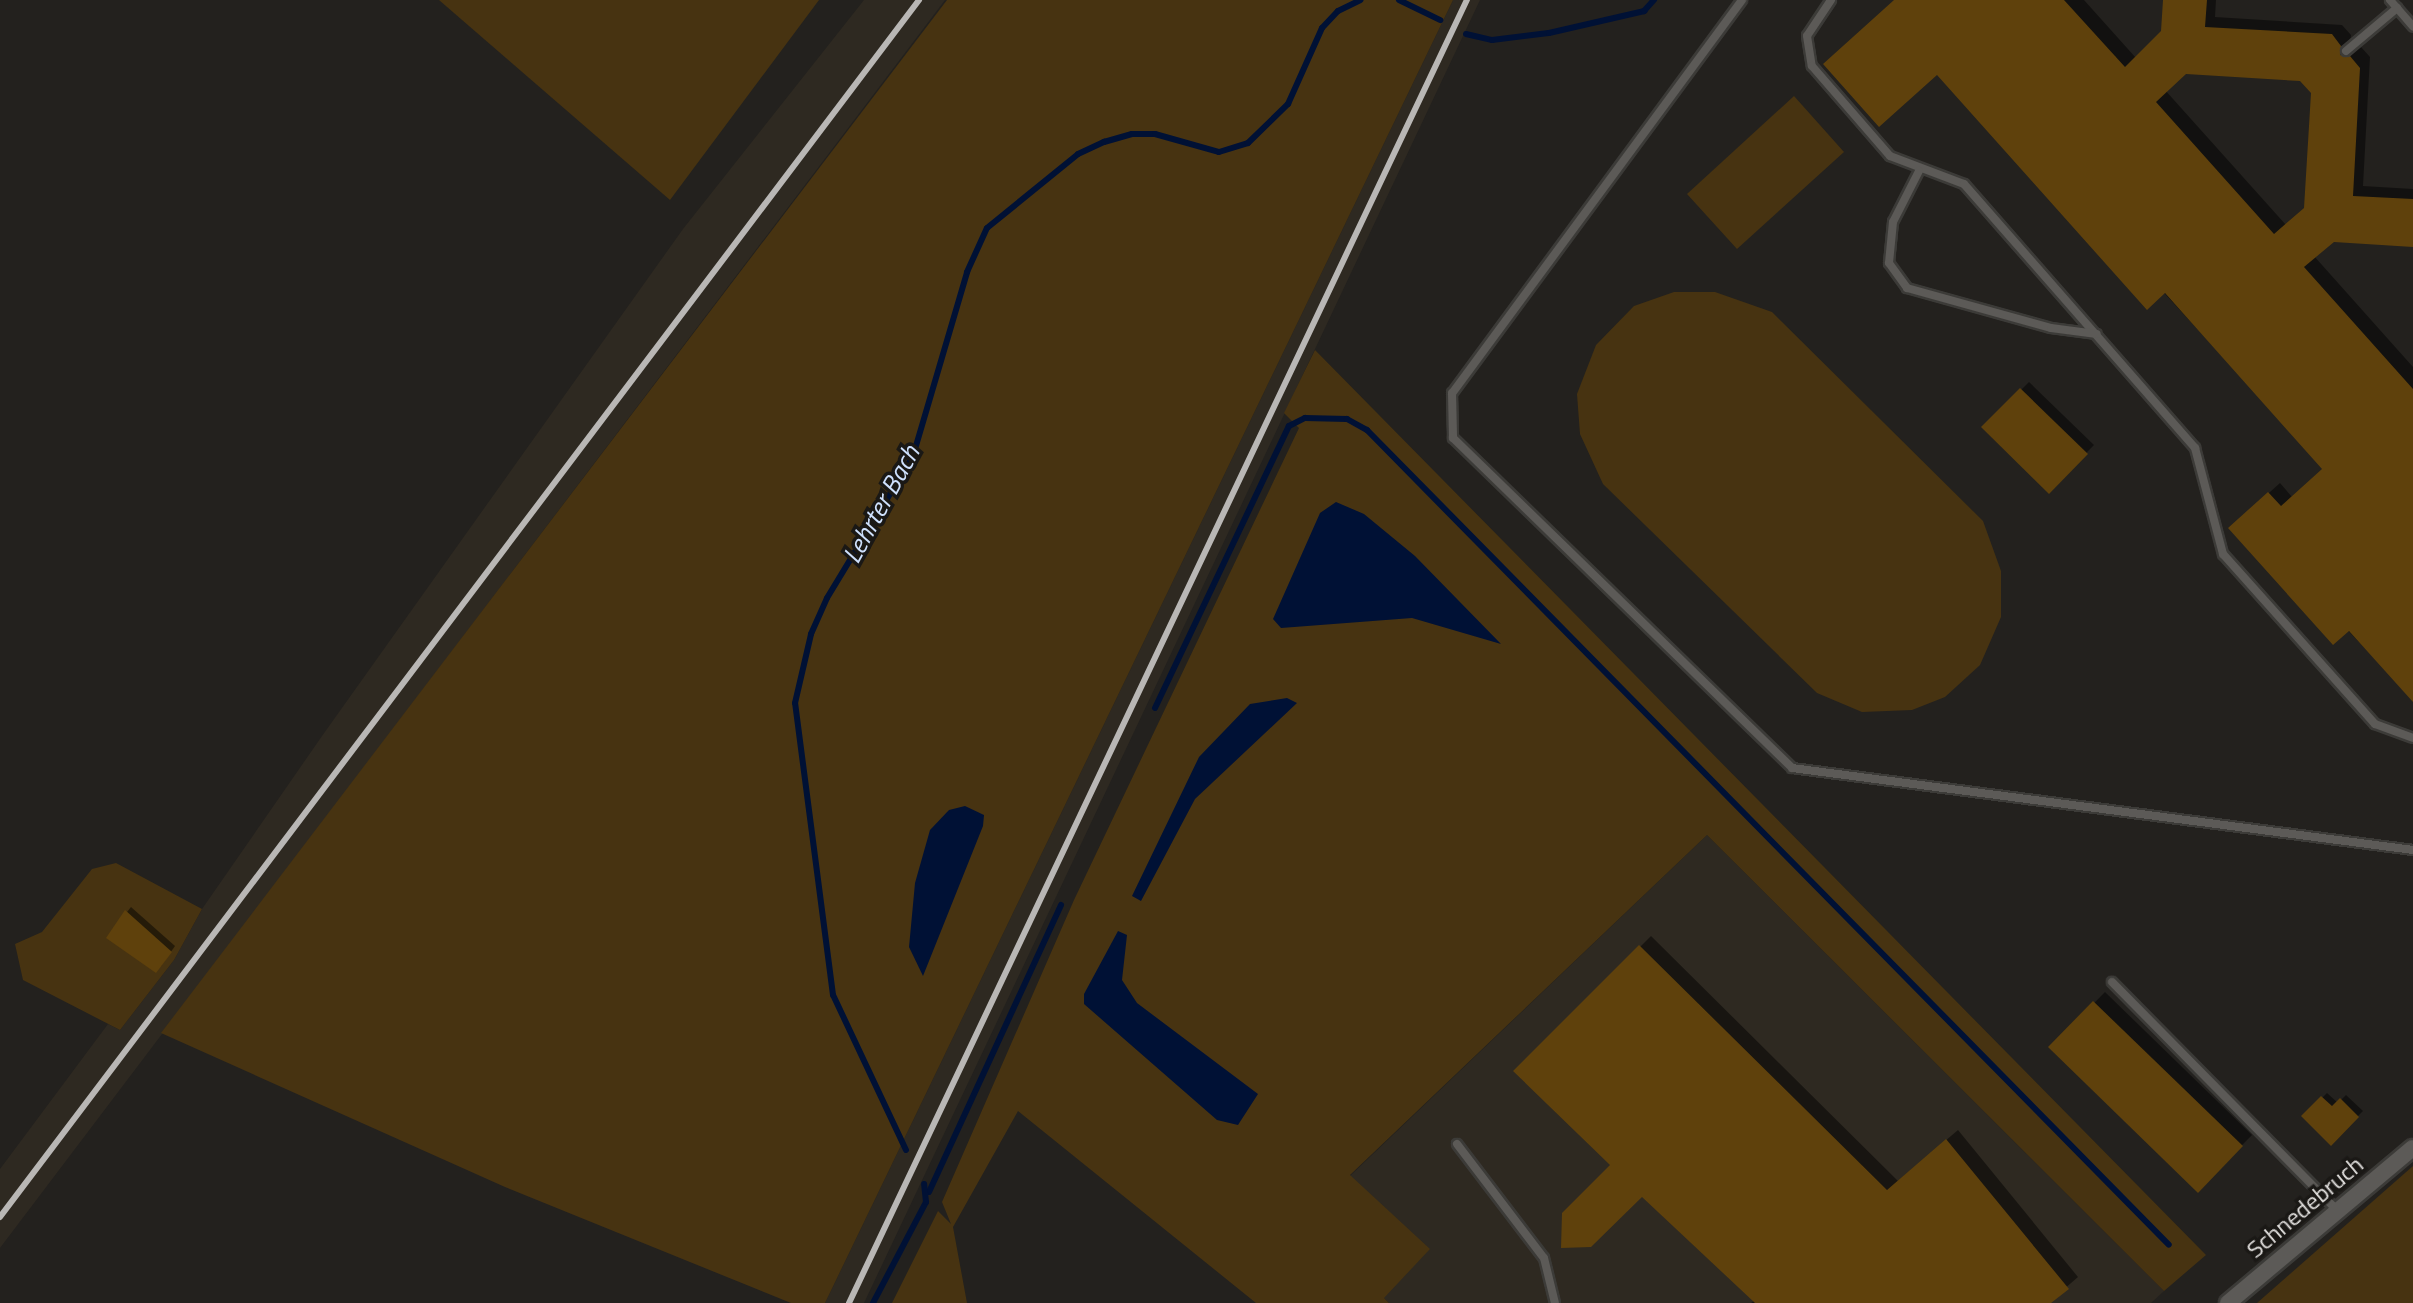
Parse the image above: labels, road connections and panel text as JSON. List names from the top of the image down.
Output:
{
  "streets": {
    "street": ["Schnedebruch"]
  },
  "water": ["Lehrter Bach"]
}
